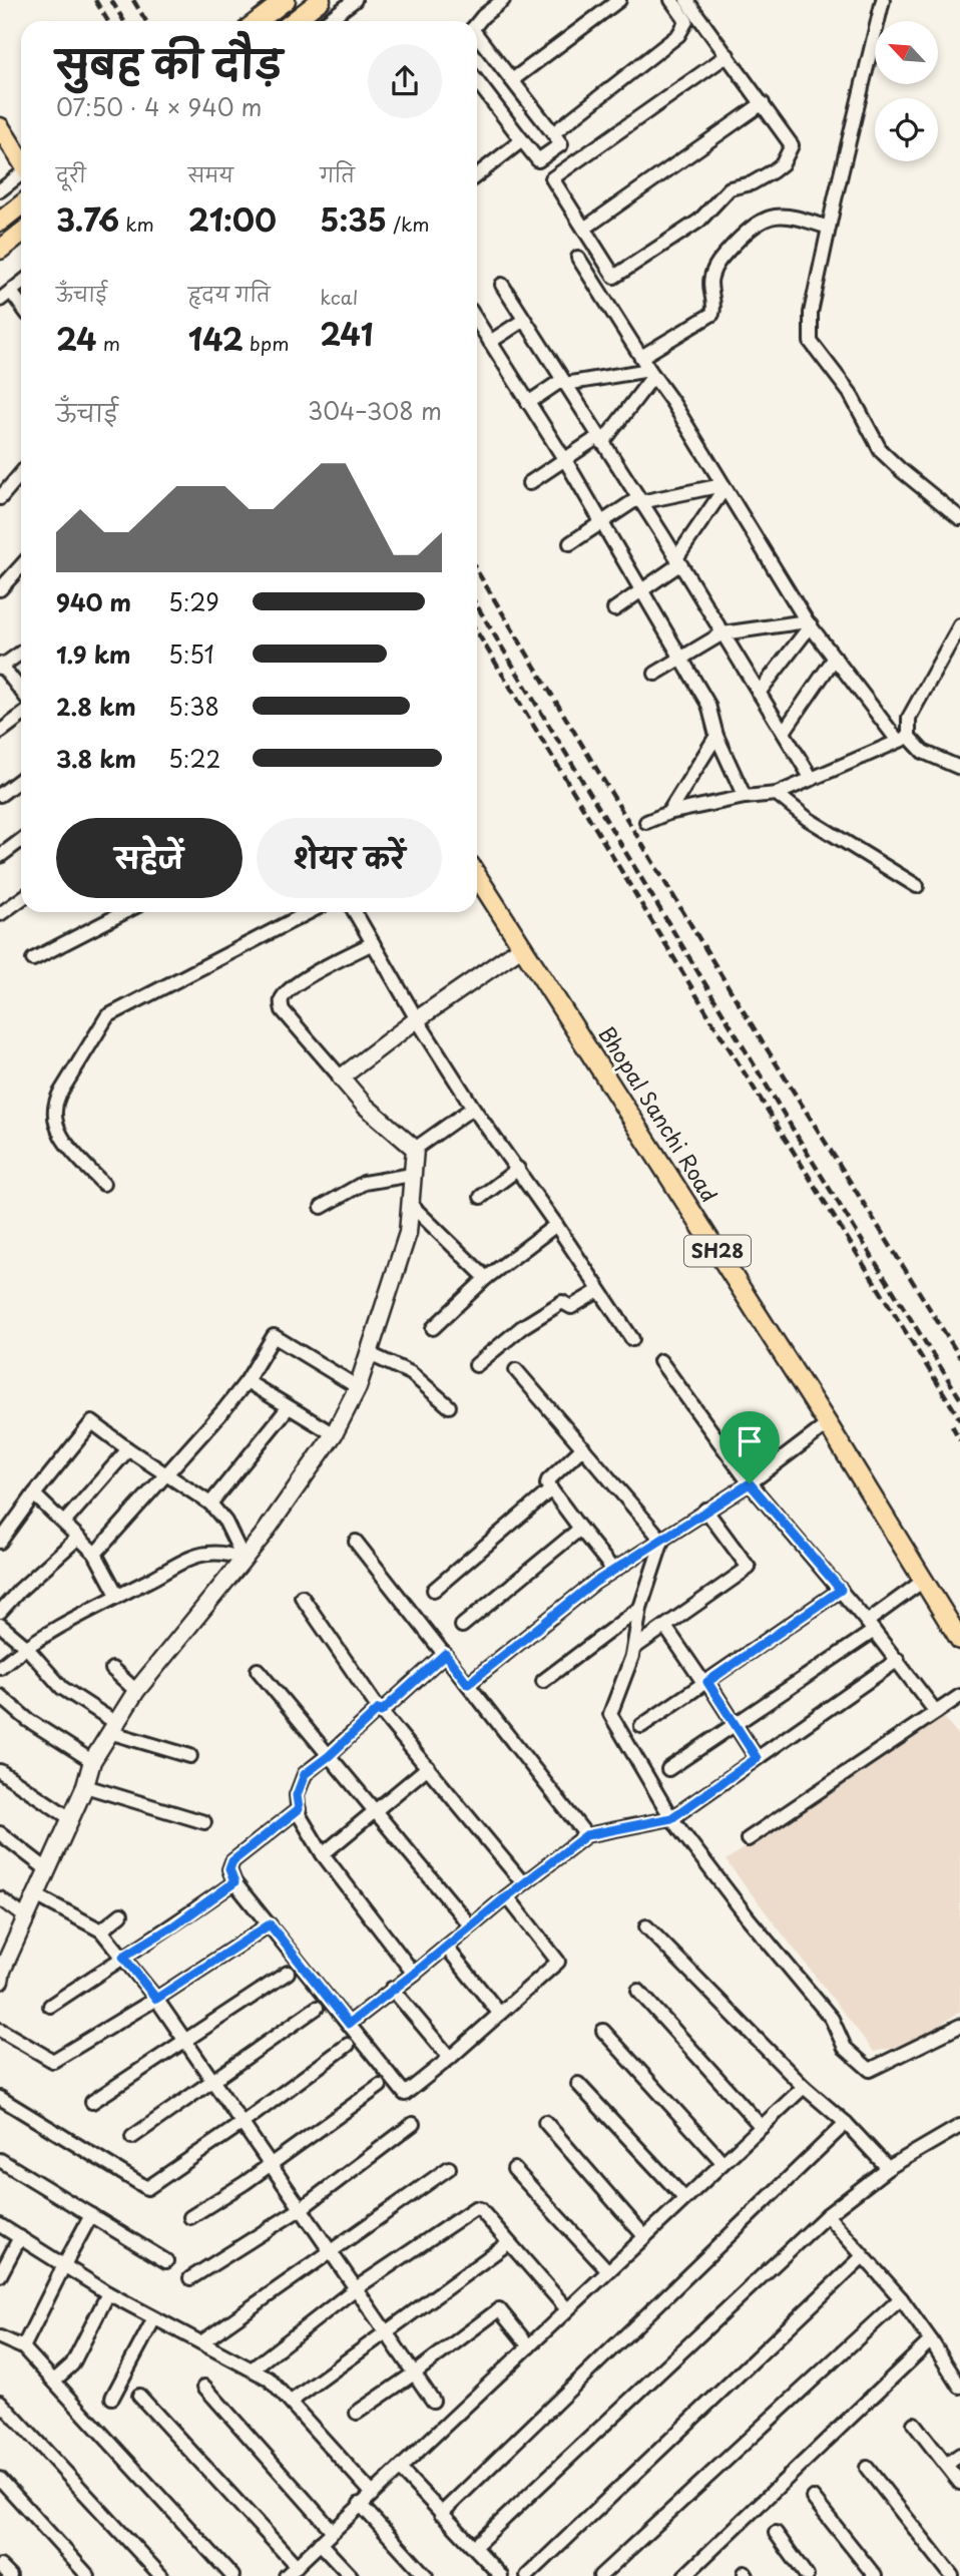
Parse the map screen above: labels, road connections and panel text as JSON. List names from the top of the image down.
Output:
{
  "streets": {
    "main road": ["Bhopal Sanchi Road", "SH28"]
  },
  "north": "top left",
  "page": {
    "heading": ["सुबह की दौड़", "07:50 · 4 × 940 m"],
    "stats": [
      ["दूरी", "3.76 km"],
      ["समय", "21:00"],
      ["गति", "5:35 /km"],
      ["ऊँचाई", "24 m"],
      ["हृदय गति", "142 bpm"],
      ["kcal", "241"]
    ],
    "chart": ["ऊँचाई", "304–308 m"],
    "list": [
      {
        "name": "940 m",
        "note": "5:29"
      },
      {
        "name": "1.9 km",
        "note": "5:51"
      },
      {
        "name": "2.8 km",
        "note": "5:38"
      },
      {
        "name": "3.8 km",
        "note": "5:22"
      }
    ],
    "buttons": ["सहेजें", "शेयर करें"]
  }
}
